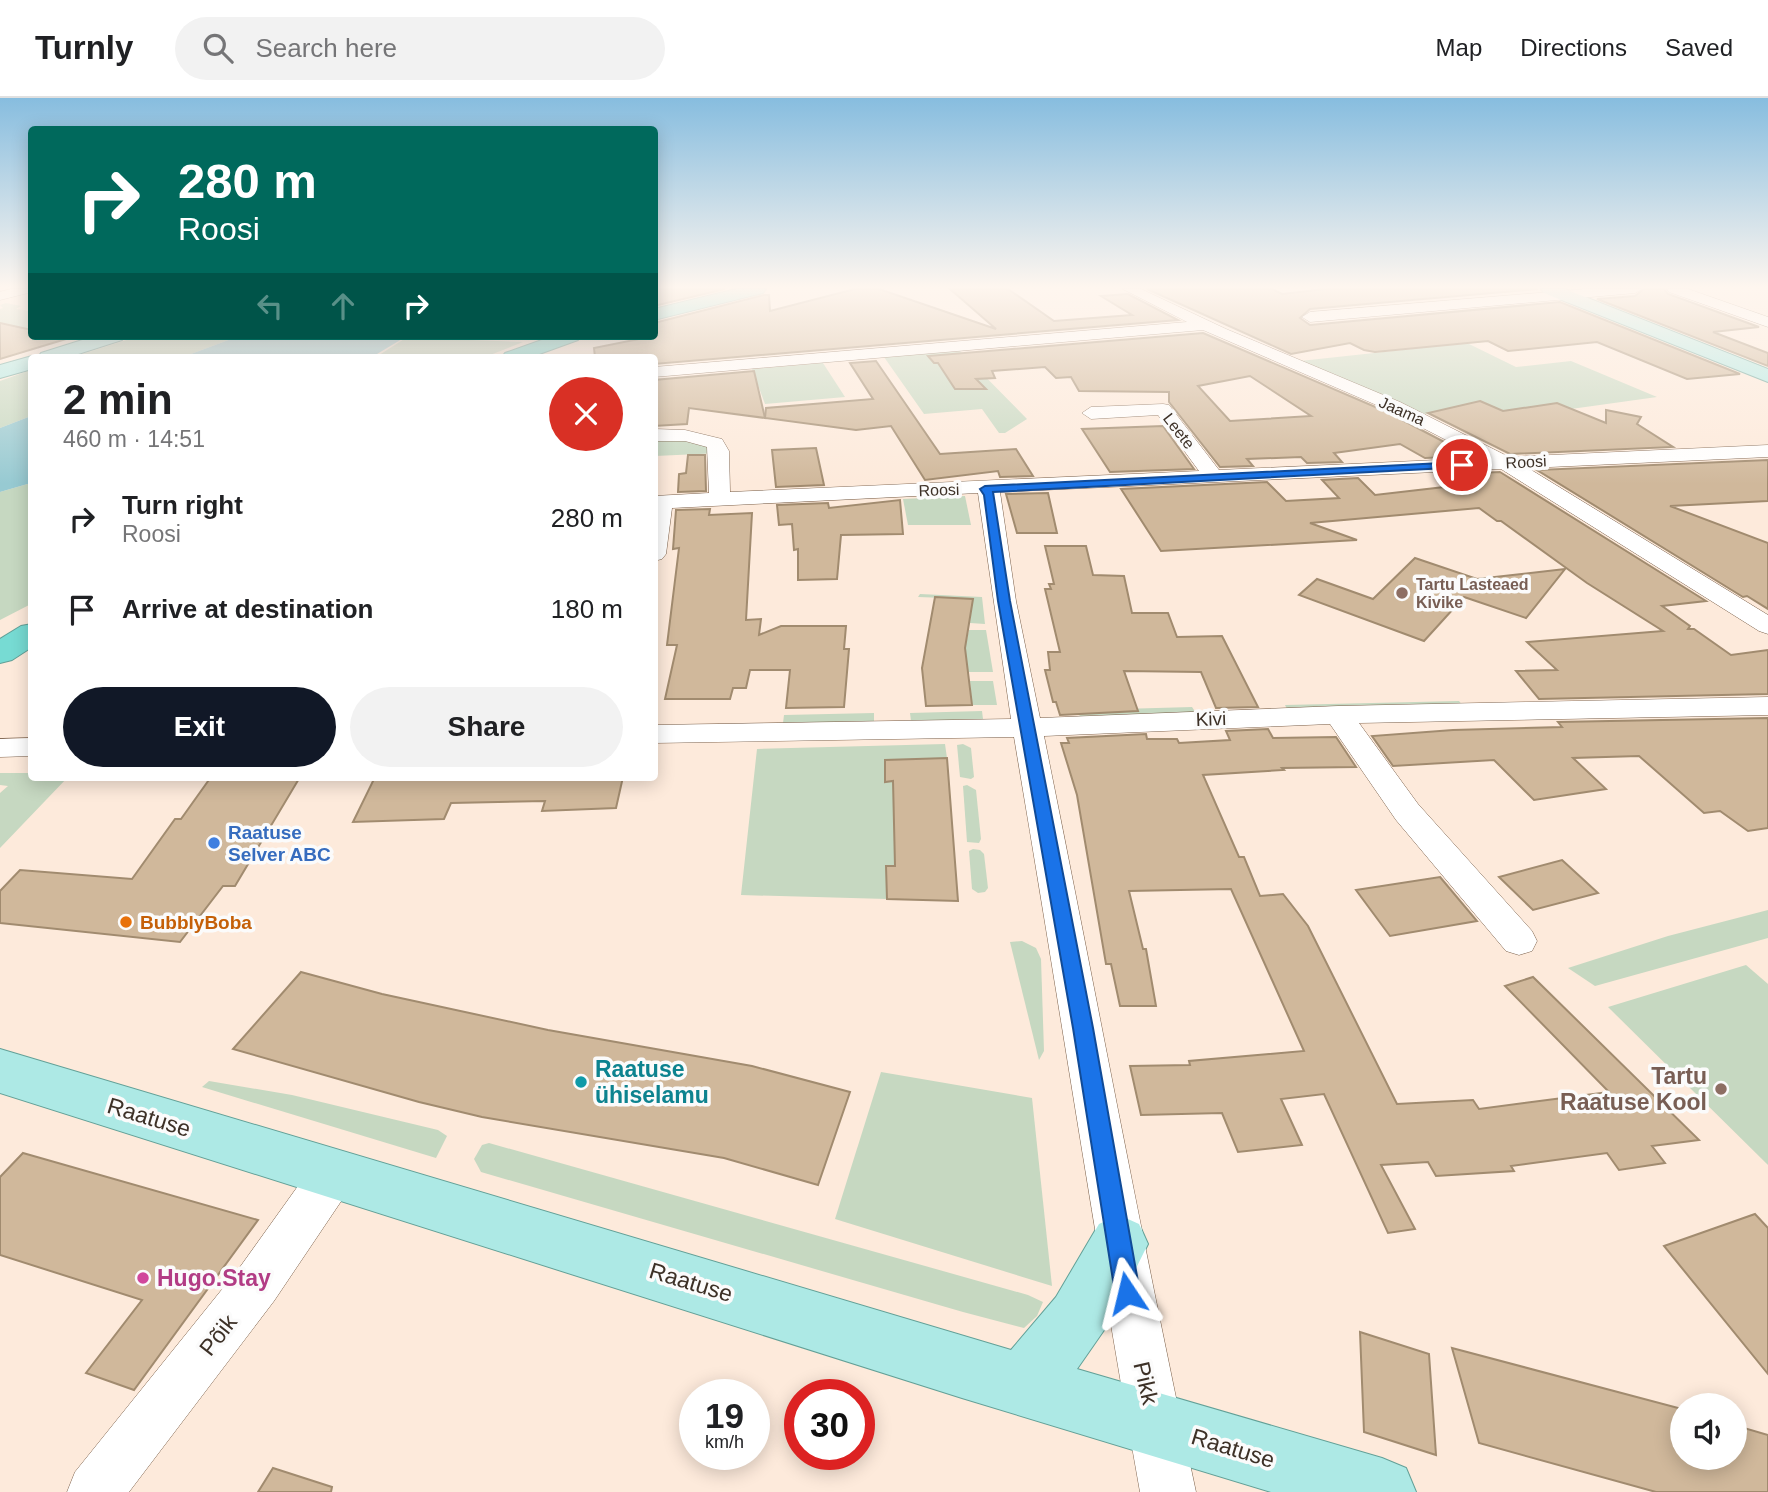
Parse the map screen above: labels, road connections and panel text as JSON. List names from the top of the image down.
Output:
{
  "streets": {
    "main road": ["Raatuse"],
    "street": [
      "Jaama",
      "Leete",
      "Roosi",
      "Kivi",
      "Põik",
      "Pikk"
    ]
  },
  "crossings": [
    ["Jaama", "Roosi"],
    ["Leete", "Roosi"],
    ["Roosi", "Pikk"],
    ["Kivi", "Pikk"],
    ["Raatuse", "Põik"],
    ["Raatuse", "Pikk"]
  ],
  "places": [
    "Tartu Lasteaed Kivike",
    "Raatuse Selver ABC",
    "BubblyBoba",
    "Raatuse ühiselamu",
    "Tartu Raatuse Kool",
    "Hugo.Stay"
  ],
  "page": {
    "header": "Turnly",
    "search": "Search here",
    "nav": ["Map", "Directions", "Saved"],
    "turn": ["280 m", "Roosi"],
    "heading": ["2 min", "460 m · 14:51"],
    "list": [
      {
        "name": "Turn right",
        "note": "Roosi",
        "value": "280 m"
      },
      {
        "name": "Arrive at destination",
        "value": "180 m"
      }
    ],
    "buttons": ["Exit", "Share"],
    "speed": "19 km/h",
    "limit": "30"
  }
}
